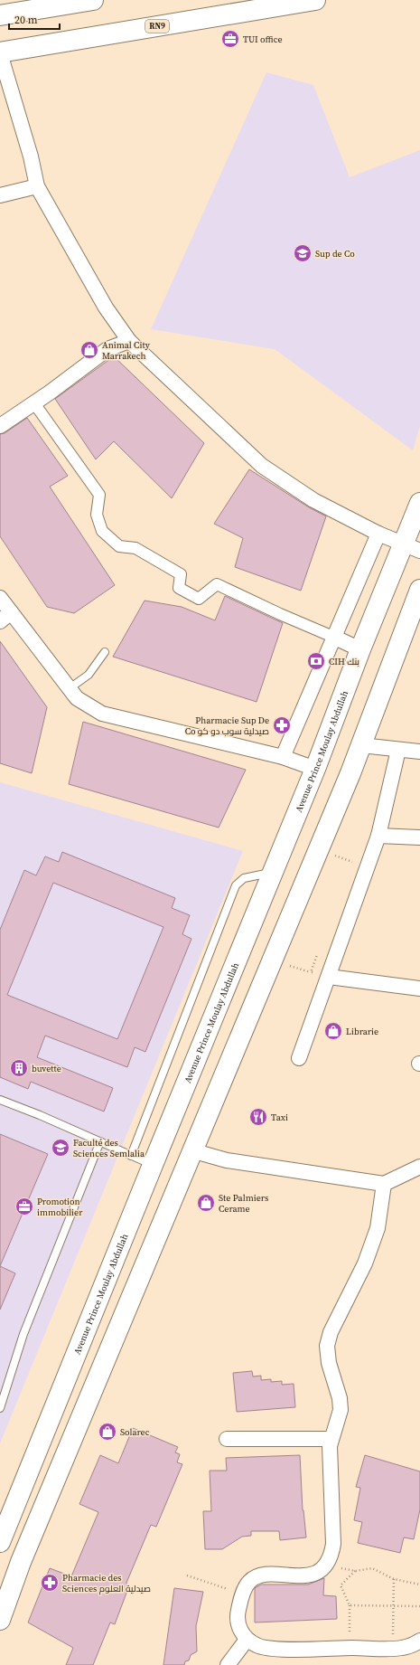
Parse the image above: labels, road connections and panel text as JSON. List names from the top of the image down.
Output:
{
  "streets": {
    "main road": ["RN9", "Avenue Prince Moulay Abdullah"]
  },
  "places": {
    "office": ["TUI office", "Promotion immobilier"],
    "school or university": ["Sup de Co", "Faculté des Sciences Semlalia"],
    "shop": [
      "Animal City Marrakech",
      "Librarie",
      "Ste Palmiers Cerame",
      "Solarec"
    ],
    "bank": ["CIH بنك"],
    "pharmacy": ["Pharmacie Sup De Co صيدلية سوب دو كو", "Pharmacie des Sciences صيدلية العلوم"],
    "building": ["buvette"],
    "restaurant": ["Taxi"]
  },
  "scale_bar": "20 m"
}
